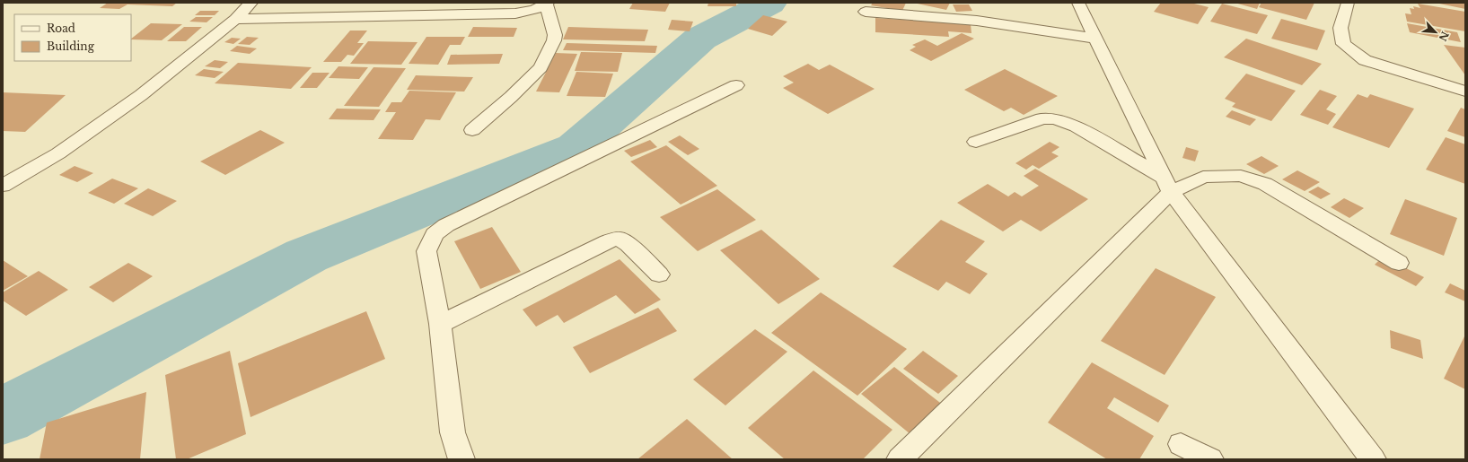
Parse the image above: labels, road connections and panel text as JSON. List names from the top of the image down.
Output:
{
  "legend": ["Road", "Building"],
  "north": "bottom right"
}
